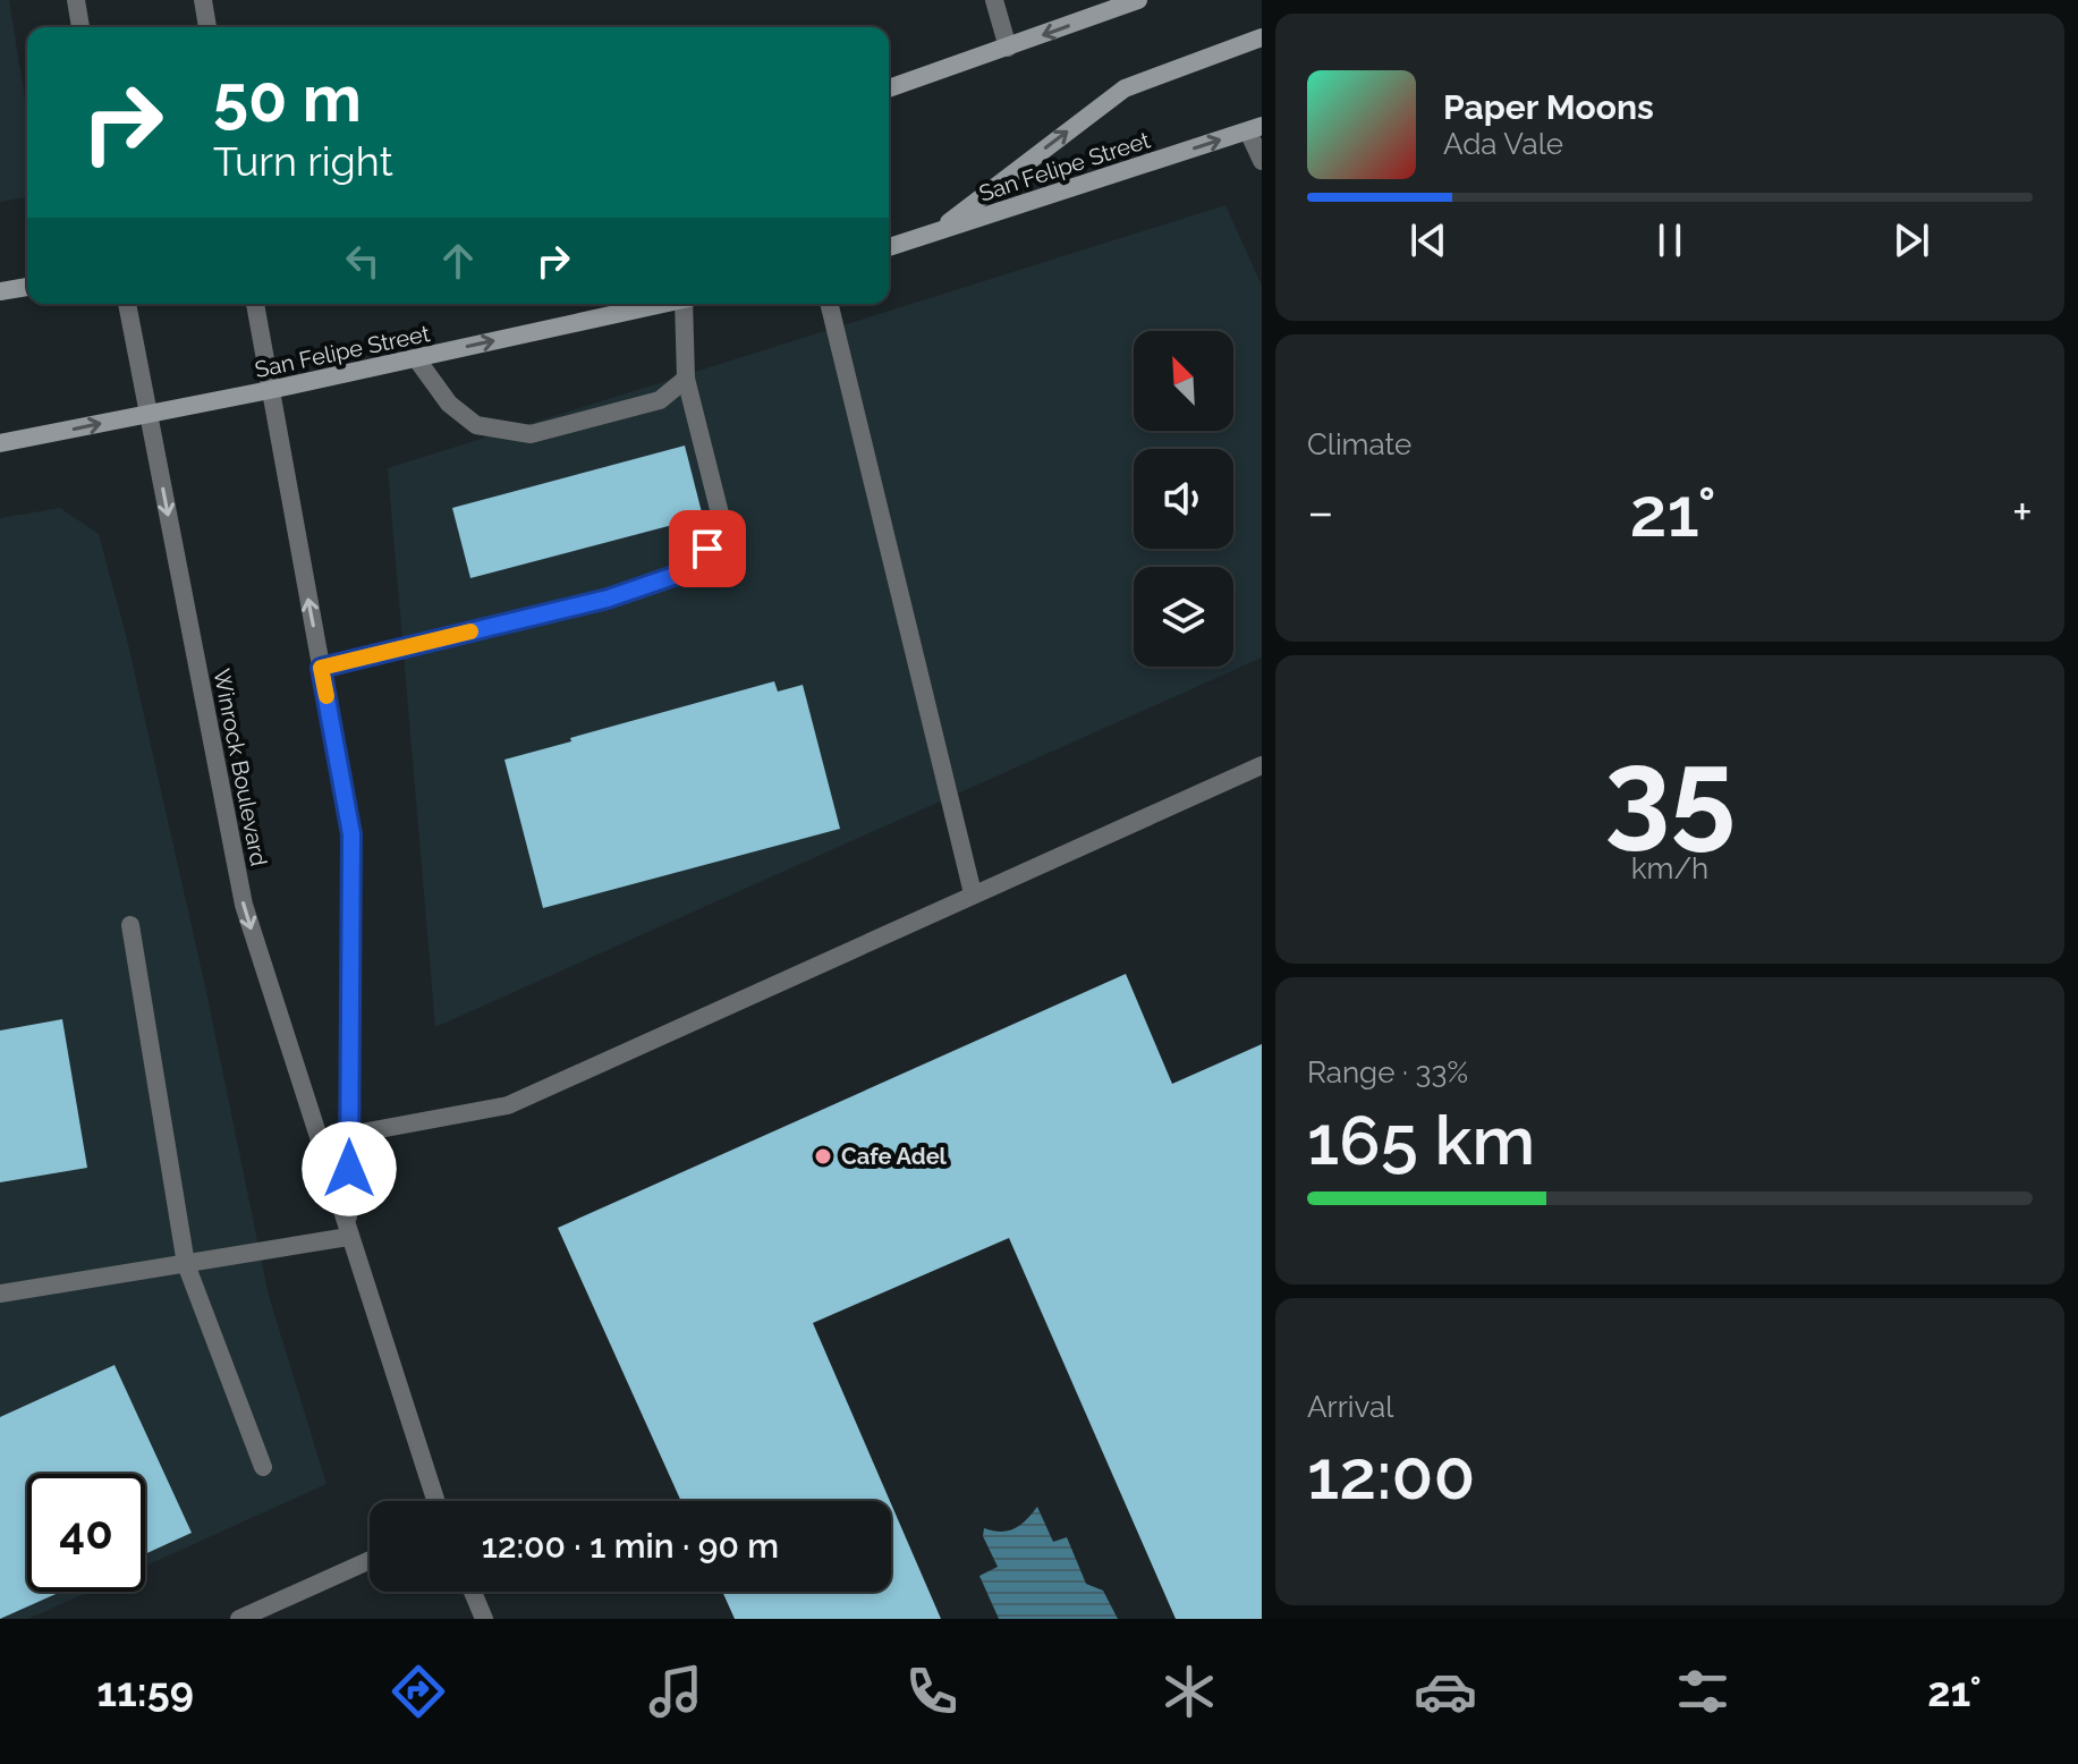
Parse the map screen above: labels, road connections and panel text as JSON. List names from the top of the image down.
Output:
{
  "streets": {
    "main road": ["San Felipe Street"],
    "street": ["Winrock Boulevard"]
  },
  "crossings": [
    ["San Felipe Street", "Winrock Boulevard"]
  ],
  "places": ["Cafe Adel"],
  "north": "top left",
  "page": {
    "turn": ["50 m", "Turn right"],
    "song": ["Paper Moons", "Ada Vale"],
    "tile": [
      "Climate",
      ["35", "km/h"],
      ["Range · 33%", "165 km"],
      ["Arrival", "12:00"]
    ],
    "heat": ["−", "21°", "+"],
    "limit": "40",
    "trip": "12:00 · 1 min · 90 m",
    "tabs": ["11:59", "21°"]
  }
}
